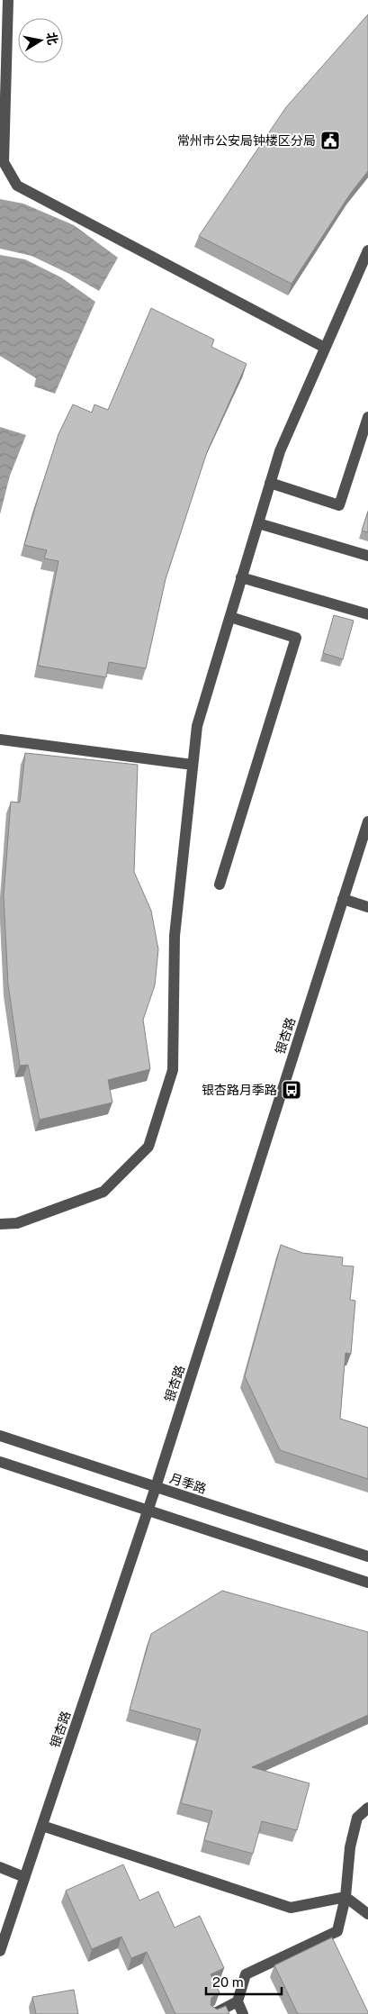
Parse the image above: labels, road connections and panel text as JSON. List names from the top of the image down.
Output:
{
  "streets": {
    "street": ["银杏路", "月季路"]
  },
  "crossings": [
    ["银杏路", "月季路"]
  ],
  "places": {
    "public building": ["常州市公安局钟楼区分局"],
    "bus stop": ["银杏路月季路"]
  },
  "scale_bar": "20 m",
  "north": "right"
}
